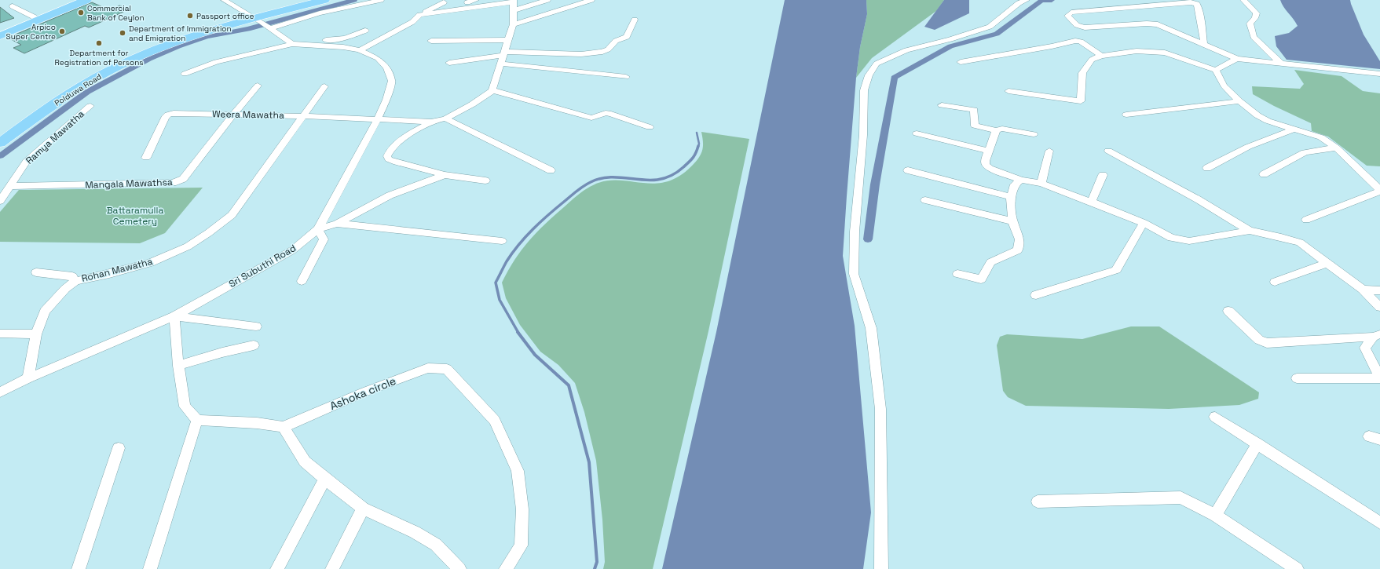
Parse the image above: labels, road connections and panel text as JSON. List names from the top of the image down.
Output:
{
  "streets": {
    "main road": ["Polduwa Road"],
    "street": [
      "Weera Mawatha",
      "Ramya Mawatha",
      "Mangala Mawathsa",
      "Sri Subuthi Road",
      "Rohan Mawatha",
      "Ashoka circle"
    ]
  },
  "crossings": [
    ["Weera Mawatha", "Mangala Mawathsa"],
    ["Weera Mawatha", "Sri Subuthi Road"],
    ["Weera Mawatha", "Rohan Mawatha"],
    ["Ramya Mawatha", "Mangala Mawathsa"],
    ["Sri Subuthi Road", "Rohan Mawatha"]
  ],
  "parks": ["Battaramulla Cemetery"],
  "places": [
    "Commercial Bank of Ceylon",
    "Passport office",
    "Arpico Super Centre",
    "Department of Immigration and Emigration",
    "Department for Registration of Persons"
  ]
}
